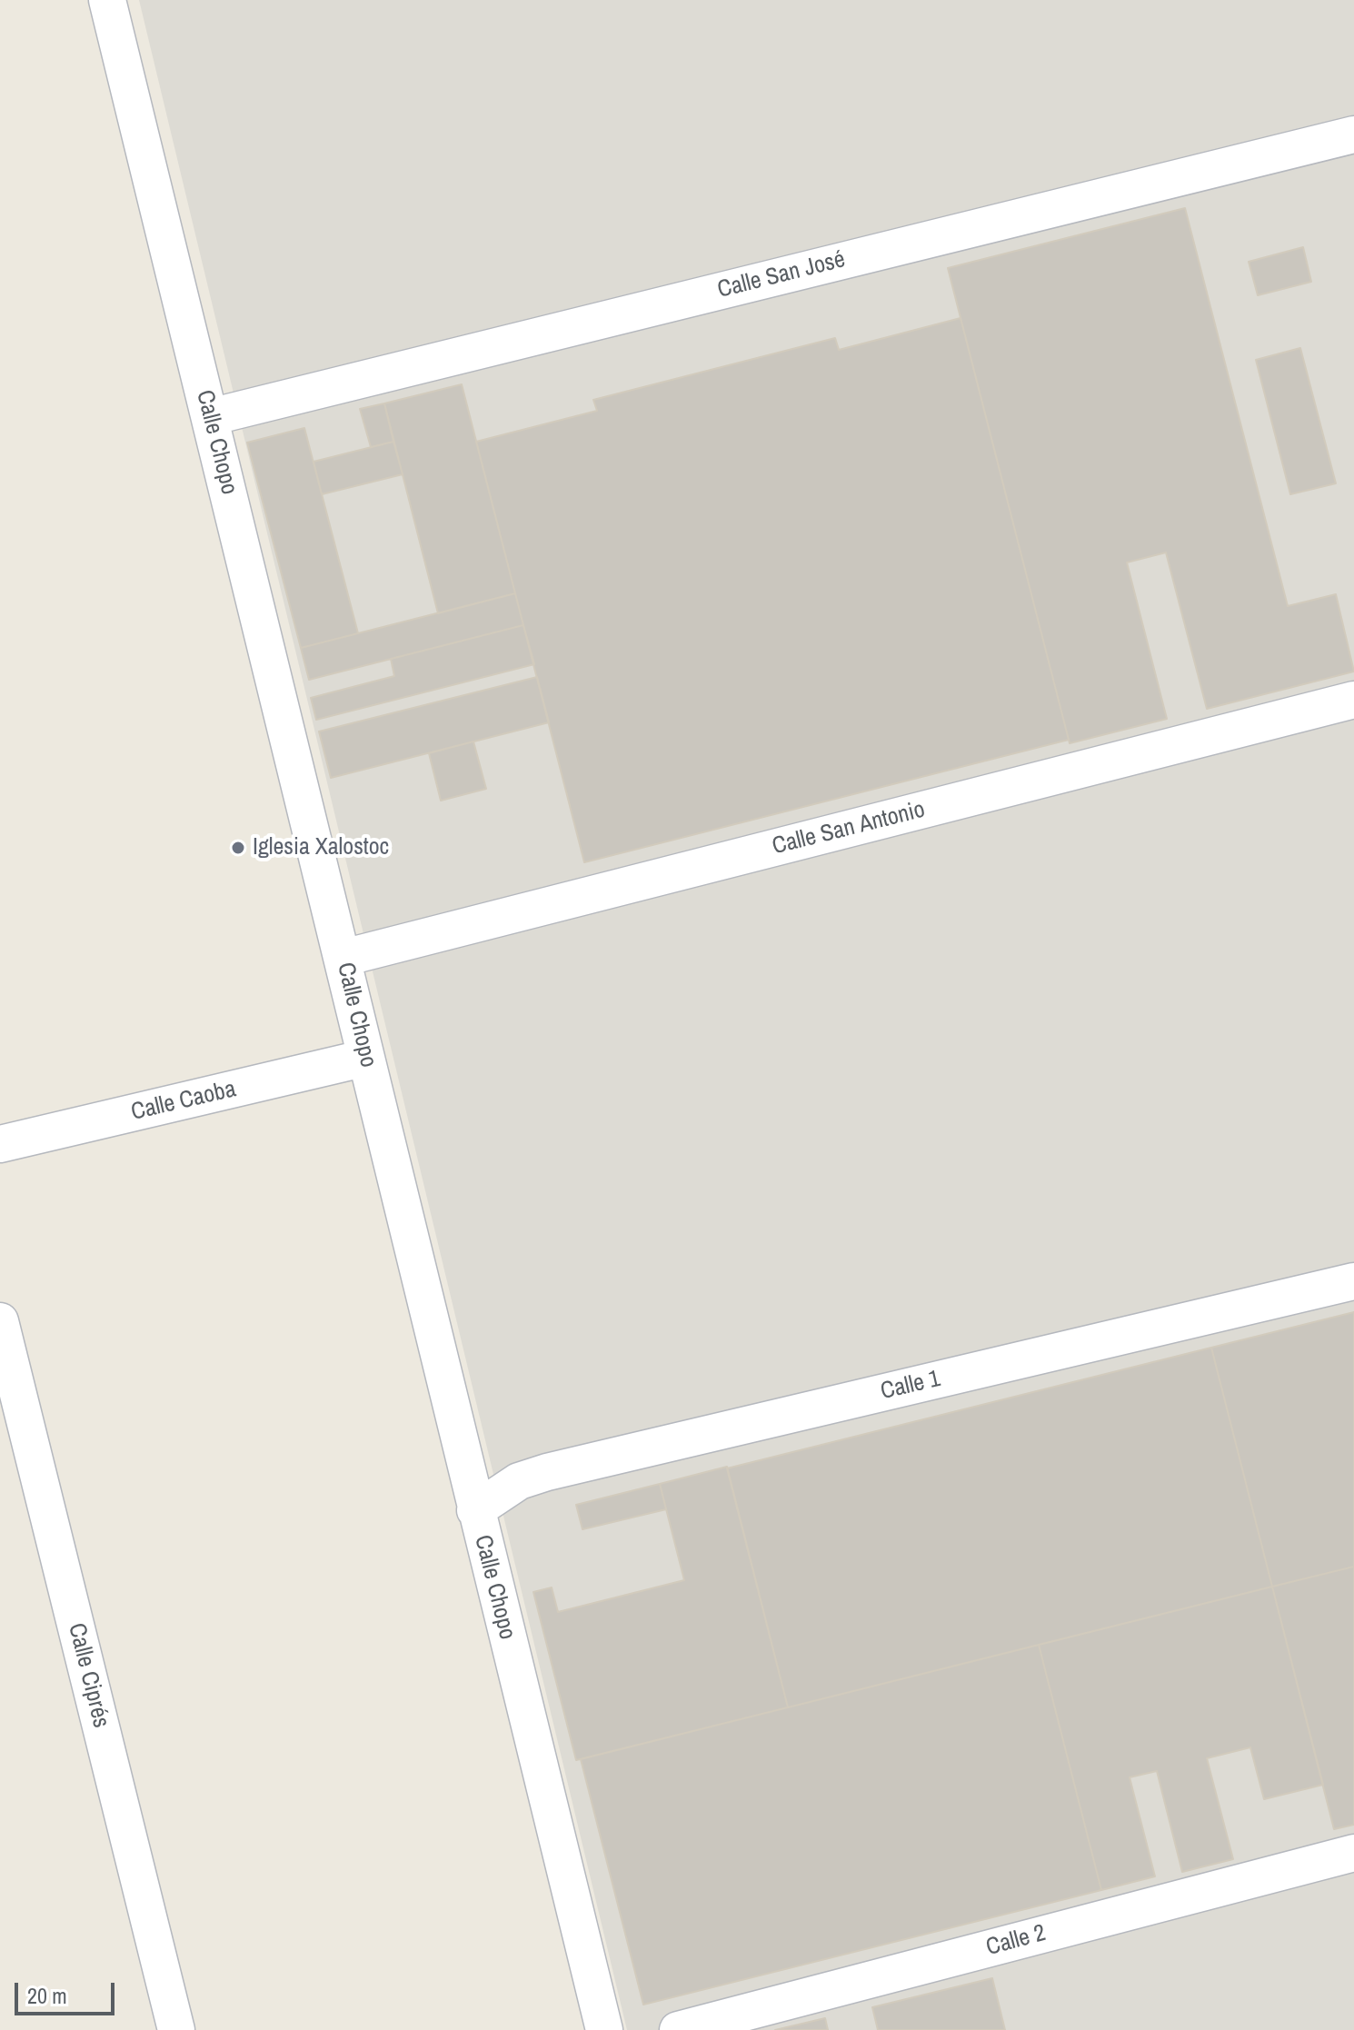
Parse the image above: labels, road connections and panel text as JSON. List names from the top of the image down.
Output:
{
  "streets": {
    "street": [
      "Calle San José",
      "Calle Chopo",
      "Calle San Antonio",
      "Calle Caoba",
      "Calle 1",
      "Calle Ciprés",
      "Calle 2"
    ]
  },
  "crossings": [
    ["Calle San José", "Calle Chopo"],
    ["Calle Chopo", "Calle San Antonio"],
    ["Calle Chopo", "Calle Caoba"],
    ["Calle Chopo", "Calle 1"]
  ],
  "places": ["Iglesia Xalostoc"],
  "scale_bar": "20 m"
}
